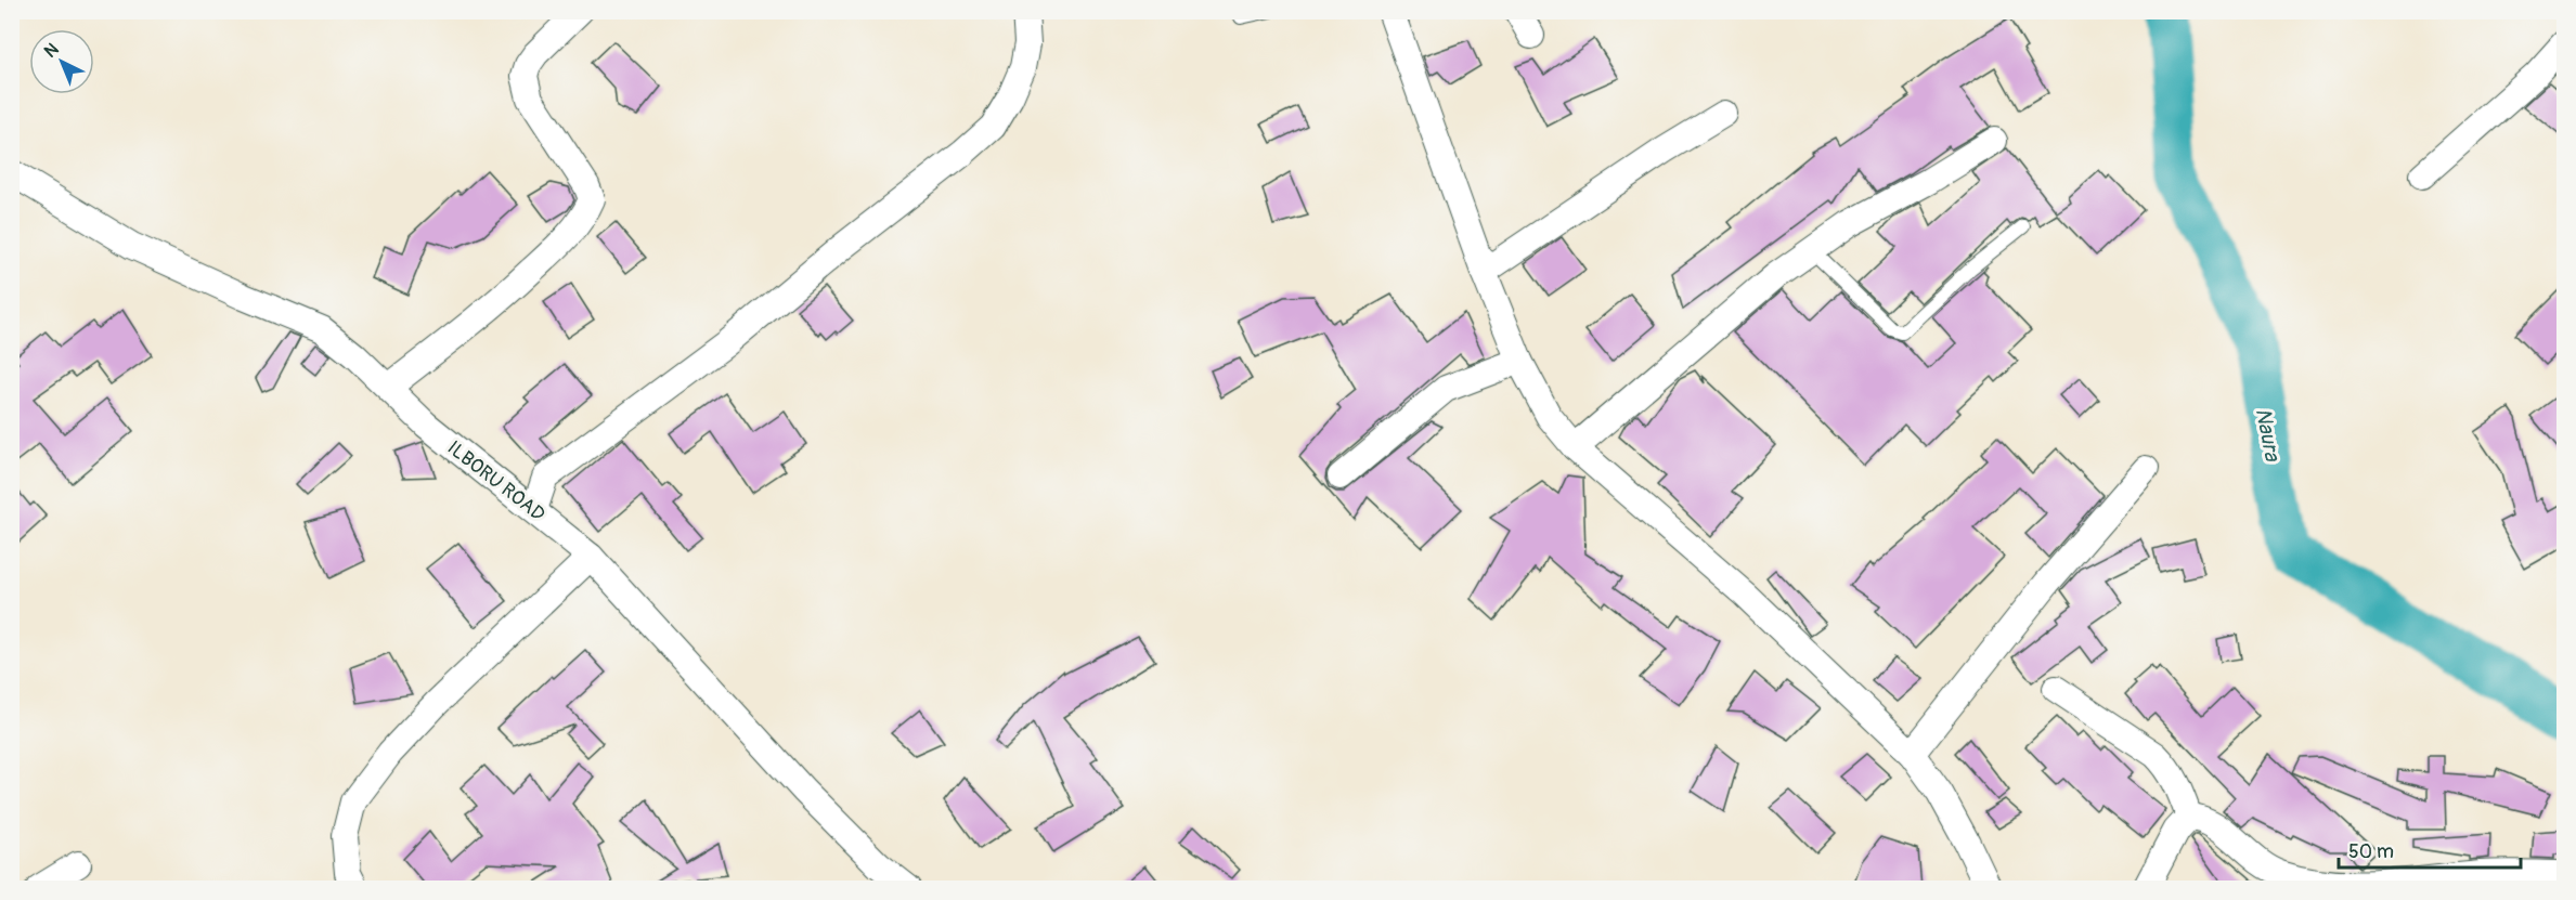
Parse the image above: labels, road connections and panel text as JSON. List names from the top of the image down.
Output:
{
  "streets": {
    "street": ["ILBORU ROAD"]
  },
  "water": ["Naura"],
  "scale_bar": "50 m",
  "north": "top left"
}
